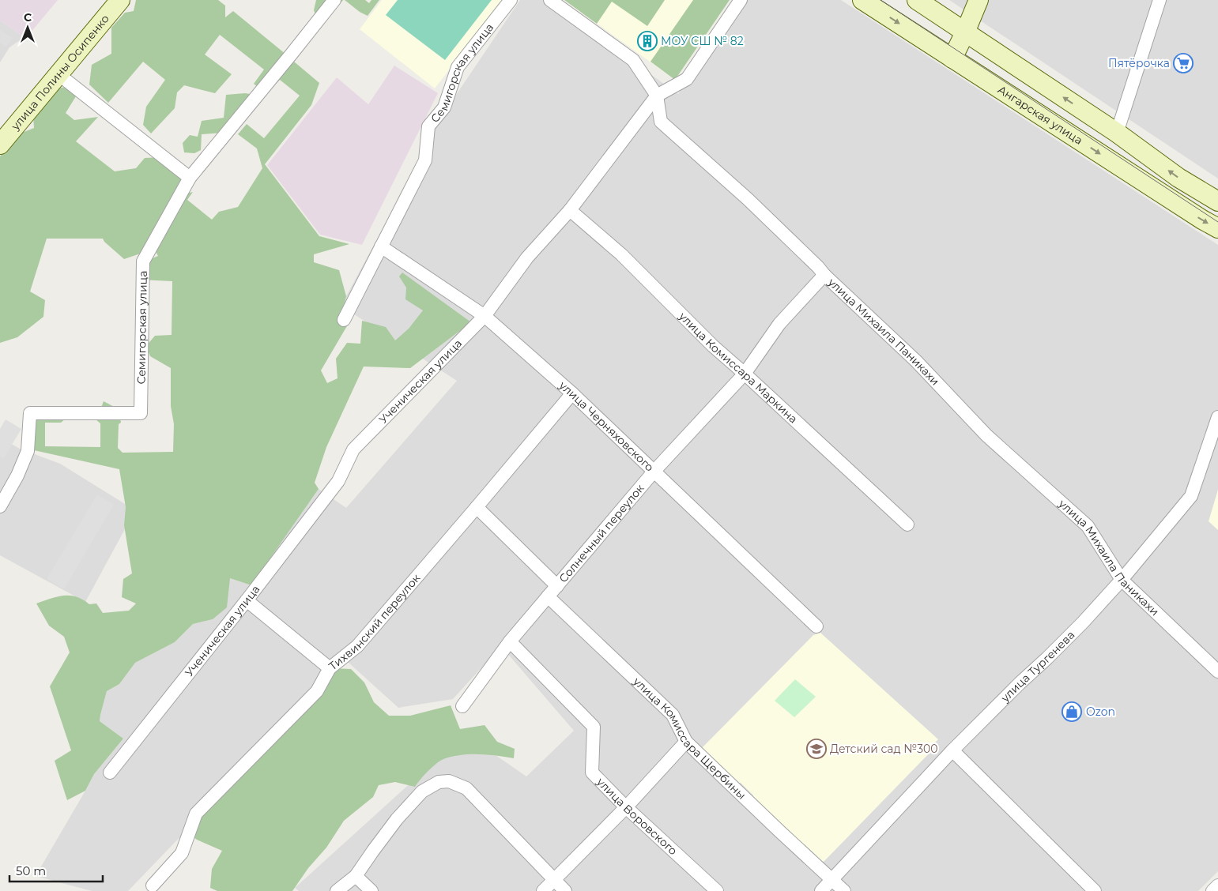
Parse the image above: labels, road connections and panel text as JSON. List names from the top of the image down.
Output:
{
  "streets": {
    "main road": ["улица Полины Осипенко", "Ангарская улица"],
    "street": [
      "Семигорская улица",
      "улица Михаила Паникахи",
      "улица Комиссара Маркина",
      "Ученическая улица",
      "улица Черняховского",
      "Солнечный переулок",
      "Тихвинский переулок",
      "улица Тургенева",
      "улица Комиссара Щербины",
      "улица Воровского"
    ]
  },
  "crossings": [
    ["Семигорская улица", "улица Черняховского"],
    ["улица Михаила Паникахи", "Ученическая улица"],
    ["улица Михаила Паникахи", "Солнечный переулок"],
    ["улица Михаила Паникахи", "улица Тургенева"],
    ["улица Комиссара Маркина", "Ученическая улица"],
    ["улица Комиссара Маркина", "Солнечный переулок"],
    ["Ученическая улица", "улица Черняховского"],
    ["улица Черняховского", "Солнечный переулок"],
    ["улица Черняховского", "Тихвинский переулок"],
    ["Солнечный переулок", "улица Комиссара Щербины"],
    ["Солнечный переулок", "улица Воровского"],
    ["улица Тургенева", "улица Комиссара Щербины"]
  ],
  "places": {
    "building": ["МОУ СШ № 82"],
    "supermarket": ["Пятёрочка"],
    "shop": ["Ozon"],
    "school or university": ["Детский сад №300"]
  },
  "scale_bar": "50 m",
  "north": "top"
}
